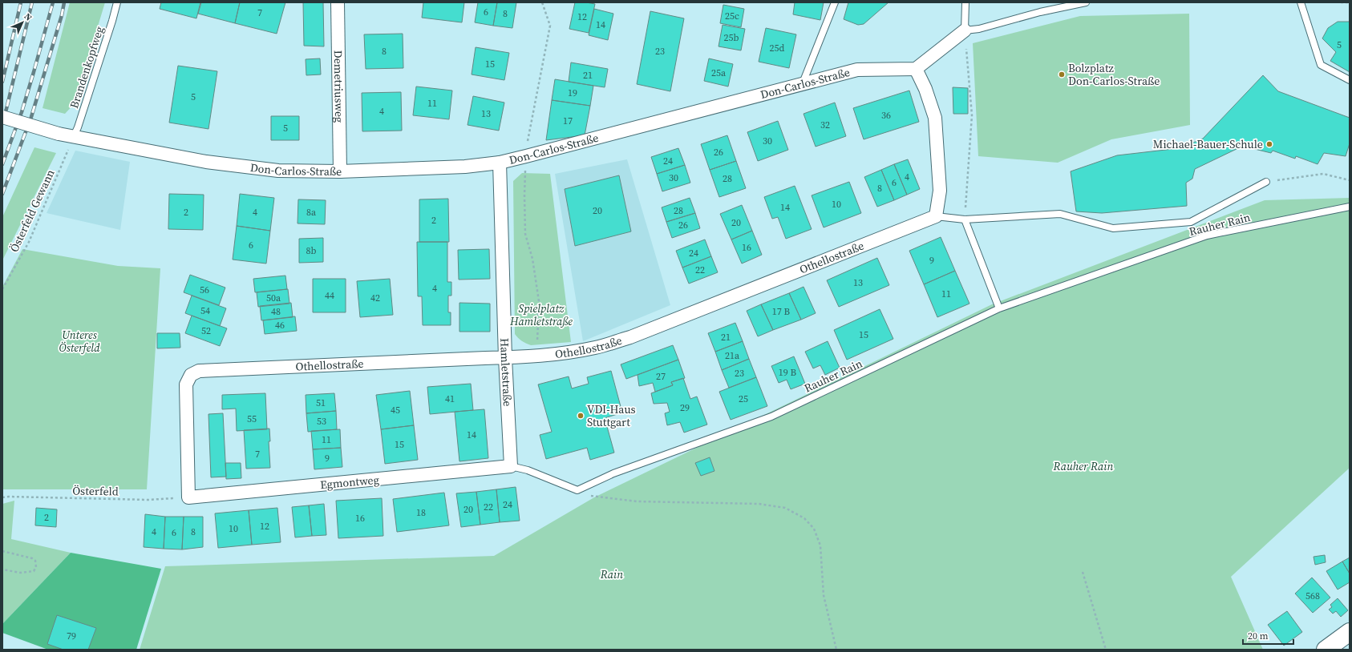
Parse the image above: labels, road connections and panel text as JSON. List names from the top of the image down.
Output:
{
  "streets": {
    "street": [
      "Don-Carlos-Straße",
      "Demetriusweg",
      "Othellostraße",
      "Hamletstraße",
      "Egmontweg"
    ],
    "lane": ["Brandenkopfweg", "Rauher Rain"],
    "path": ["Österfeld Gewann", "Österfeld"]
  },
  "crossings": [
    ["Brandenkopfweg", "Don-Carlos-Straße"],
    ["Brandenkopfweg", "Österfeld Gewann"],
    ["Don-Carlos-Straße", "Demetriusweg"],
    ["Don-Carlos-Straße", "Österfeld Gewann"],
    ["Don-Carlos-Straße", "Hamletstraße"],
    ["Rauher Rain", "Hamletstraße"],
    ["Rauher Rain", "Egmontweg"],
    ["Othellostraße", "Hamletstraße"],
    ["Othellostraße", "Egmontweg"],
    ["Othellostraße", "Österfeld"],
    ["Hamletstraße", "Egmontweg"],
    ["Egmontweg", "Österfeld"]
  ],
  "parks": [
    "Spielplatz Hamletstraße",
    "Unteres Österfeld",
    "Rauher Rain",
    "Rain"
  ],
  "places": ["Bolzplatz Don-Carlos-Straße", "Michael-Bauer-Schule", "VDI-Haus Stuttgart"],
  "house_numbers": [
    "6",
    "7",
    "8",
    "25c",
    "12",
    "14",
    "25b",
    "5",
    "25d",
    "8",
    "23",
    "15",
    "25a",
    "21",
    "19",
    "5",
    "11",
    "4",
    "13",
    "36",
    "17",
    "32",
    "5",
    "30",
    "26",
    "24",
    "4",
    "30",
    "28",
    "6",
    "8",
    "10",
    "14",
    "20",
    "28",
    "2",
    "4",
    "8a",
    "2",
    "20",
    "26",
    "6",
    "16",
    "8b",
    "24",
    "9",
    "22",
    "13",
    "4",
    "56",
    "11",
    "44",
    "50a",
    "42",
    "54",
    "48",
    "17 B",
    "46",
    "52",
    "15",
    "21",
    "21a",
    "19 B",
    "23",
    "27",
    "41",
    "25",
    "51",
    "29",
    "45",
    "55",
    "53",
    "14",
    "11",
    "15",
    "7",
    "9",
    "24",
    "22",
    "20",
    "18",
    "2",
    "16",
    "12",
    "10",
    "4",
    "8",
    "6",
    "568",
    "79"
  ],
  "scale_bar": "20 m",
  "north": "top right"
}
